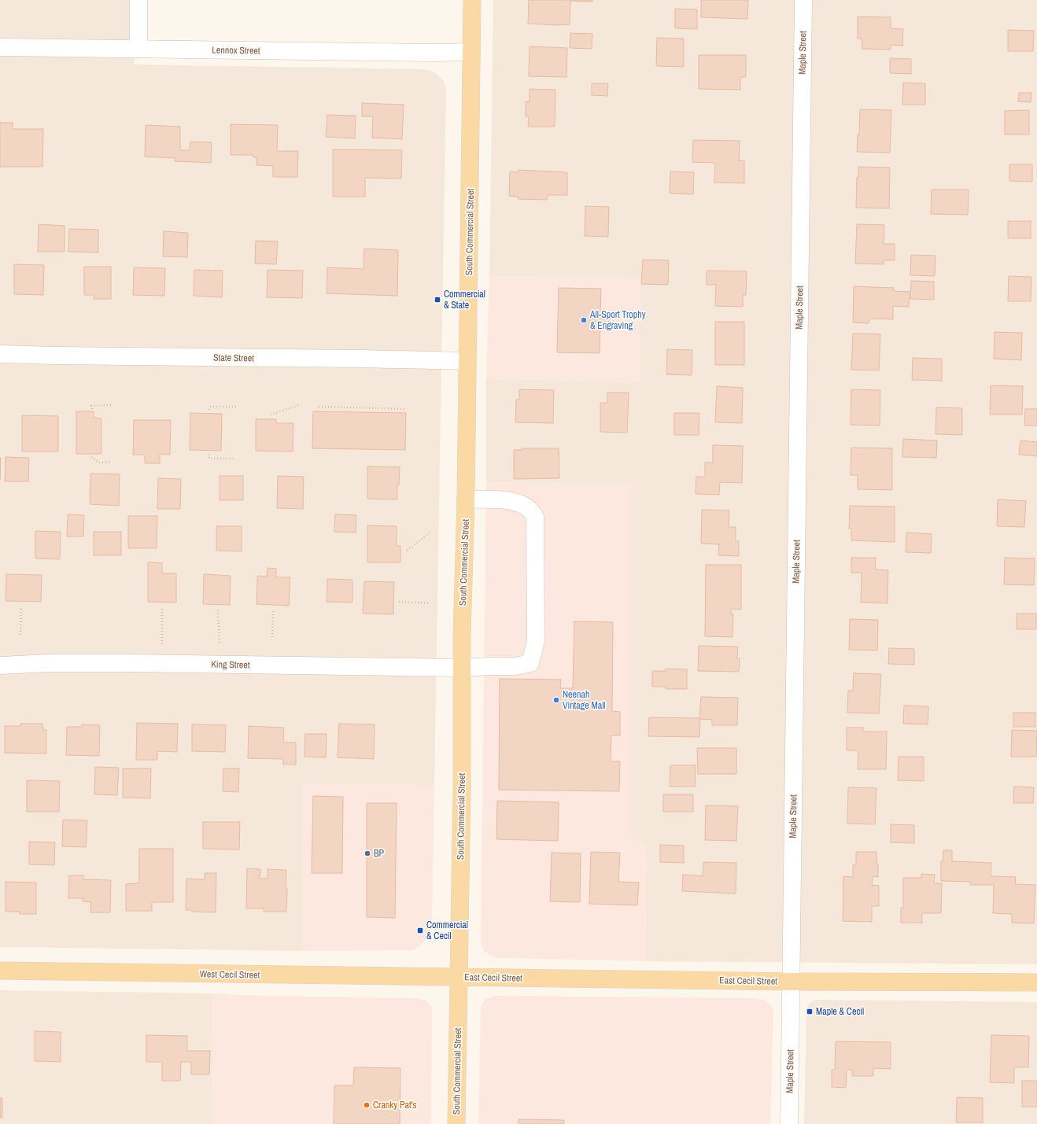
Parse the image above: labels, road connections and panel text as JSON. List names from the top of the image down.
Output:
{
  "streets": {
    "main road": ["South Commercial Street", "West Cecil Street", "East Cecil Street"],
    "street": [
      "Lennox Street",
      "Maple Street",
      "State Street",
      "King Street"
    ]
  },
  "crossings": [
    ["Lennox Street", "South Commercial Street"],
    ["Maple Street", "East Cecil Street"],
    ["South Commercial Street", "State Street"],
    ["South Commercial Street", "King Street"],
    ["South Commercial Street", "West Cecil Street"],
    ["South Commercial Street", "East Cecil Street"],
    ["West Cecil Street", "East Cecil Street"]
  ],
  "places": {
    "transit": ["Commercial & State", "Commercial & Cecil", "Maple & Cecil"],
    "other": [
      "All-Sport Trophy & Engraving",
      "Neenah Vintage Mall",
      "BP",
      "Cranky Pat's"
    ]
  }
}
